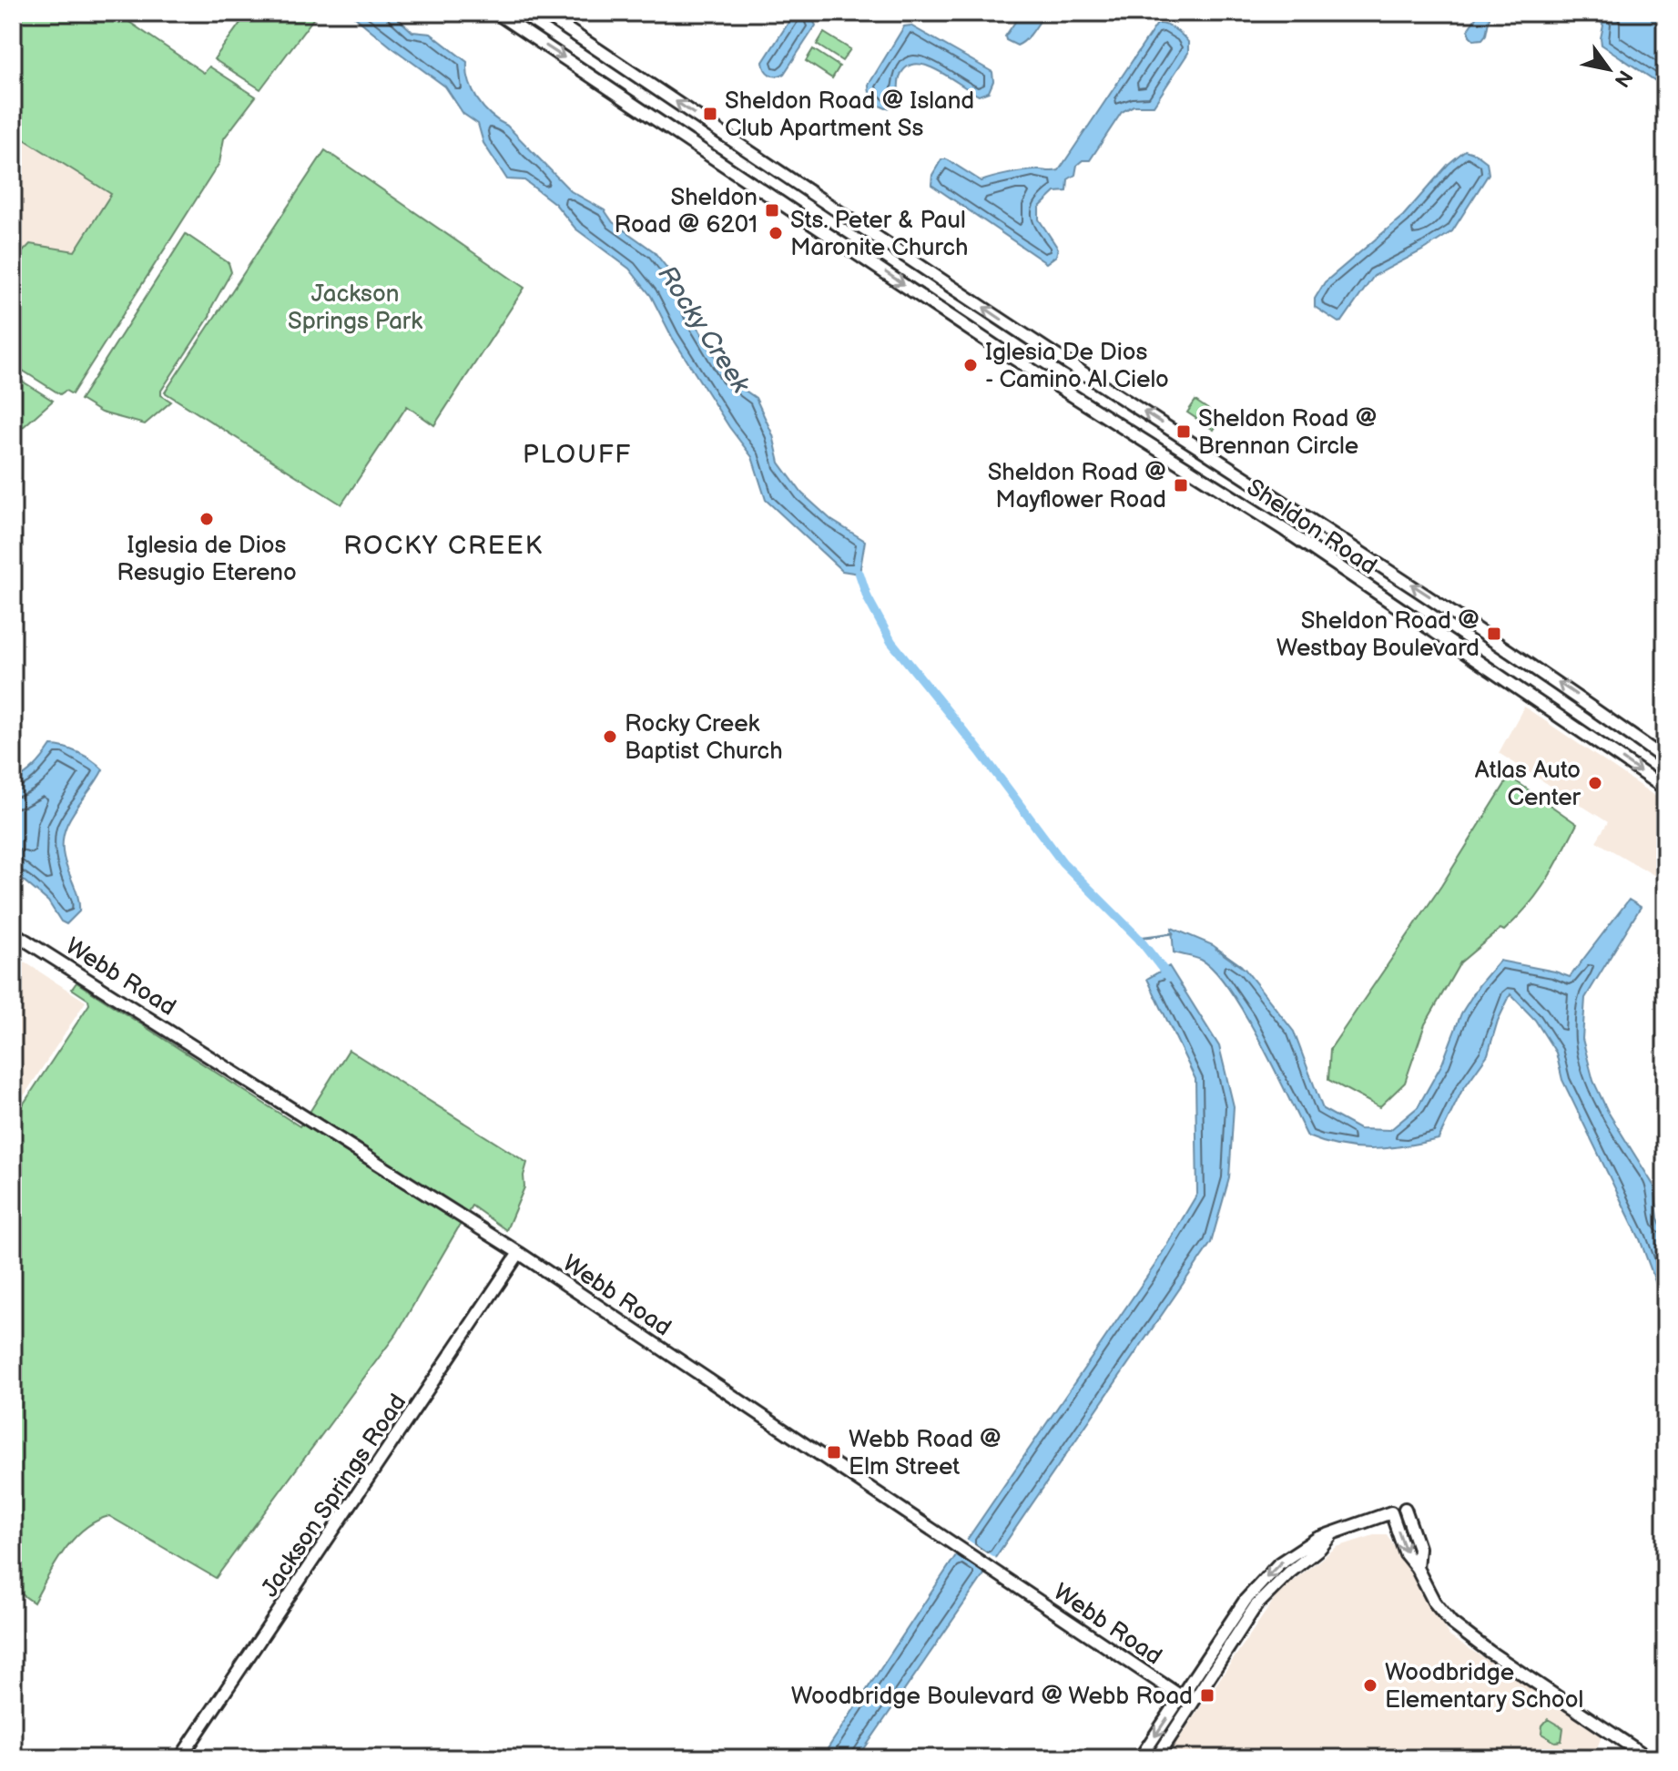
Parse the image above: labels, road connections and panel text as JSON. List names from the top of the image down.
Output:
{
  "streets": {
    "street": ["Sheldon Road", "Webb Road", "Jackson Springs Road"]
  },
  "crossings": [
    ["Webb Road", "Jackson Springs Road"]
  ],
  "districts": ["PLOUFF", "ROCKY CREEK"],
  "water": ["Rocky Creek"],
  "parks": ["Jackson Springs Park"],
  "places": {
    "transit": [
      "Sheldon Road @ Island Club Apartment Ss",
      "Sheldon Road @ 6201",
      "Sheldon Road @ Brennan Circle",
      "Sheldon Road @ Mayflower Road",
      "Sheldon Road @ Westbay Boulevard",
      "Webb Road @ Elm Street",
      "Woodbridge Boulevard @ Webb Road"
    ],
    "other": [
      "Sts. Peter & Paul Maronite Church",
      "Iglesia De Dios - Camino Al Cielo",
      "Iglesia de Dios Resugio Etereno",
      "Rocky Creek Baptist Church",
      "Atlas Auto Center",
      "Woodbridge Elementary School"
    ]
  },
  "north": "bottom right"
}
